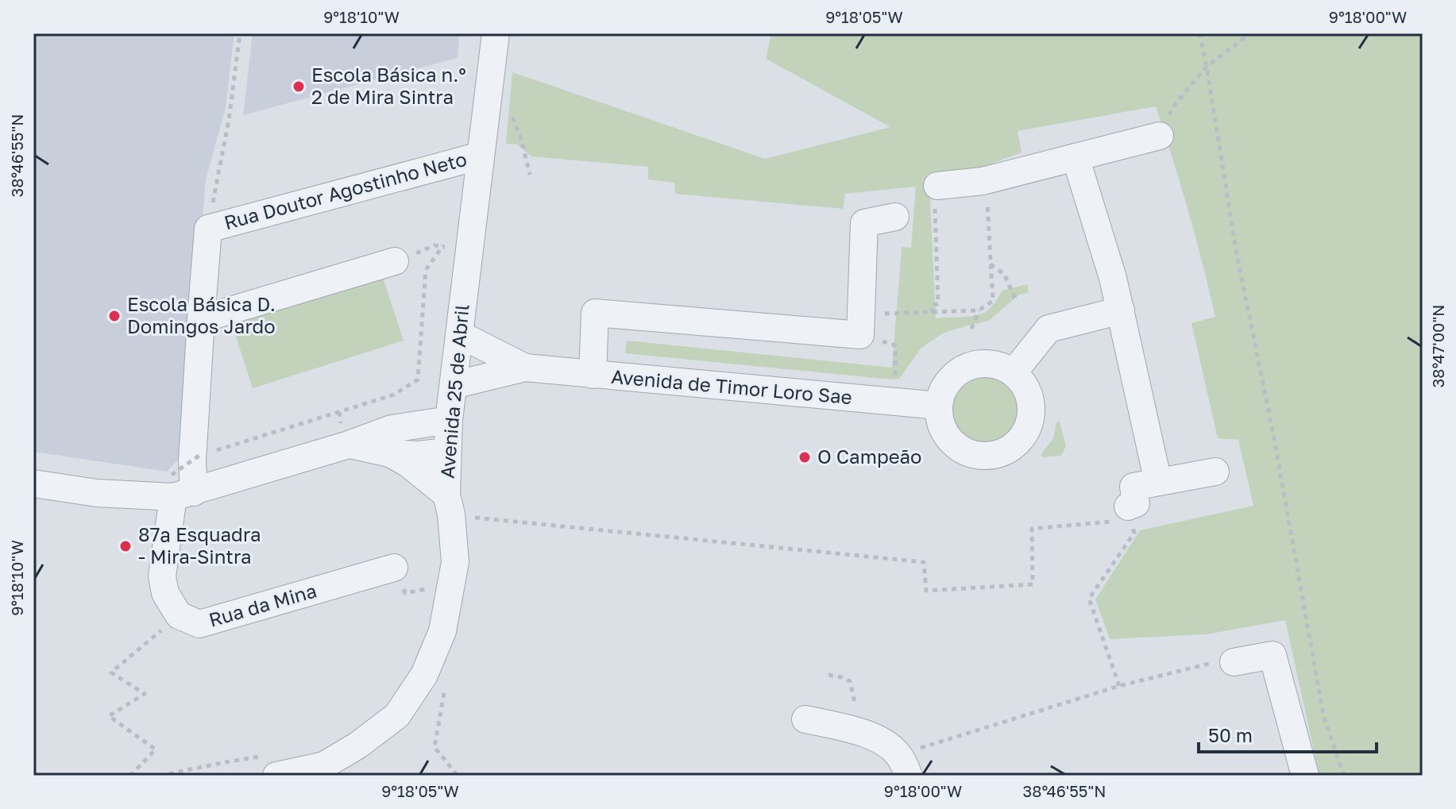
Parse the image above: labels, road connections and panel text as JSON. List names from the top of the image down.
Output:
{
  "streets": {
    "street": [
      "Rua Doutor Agostinho Neto",
      "Avenida de Timor Loro Sae",
      "Avenida 25 de Abril",
      "Rua da Mina"
    ]
  },
  "crossings": [
    ["Rua Doutor Agostinho Neto", "Avenida 25 de Abril"],
    ["Rua Doutor Agostinho Neto", "Rua da Mina"],
    ["Avenida de Timor Loro Sae", "Avenida 25 de Abril"]
  ],
  "places": [
    "Escola Básica n.º 2 de Mira Sintra",
    "Escola Básica D. Domingos Jardo",
    "O Campeão",
    "87ª Esquadra - Mira-Sintra"
  ],
  "scale_bar": "50 m",
  "coordinates": [
    "9°18'10\"W",
    "9°18'05\"W",
    "9°18'00\"W",
    "38°46'55\"N",
    "38°47'00\"N"
  ]
}
